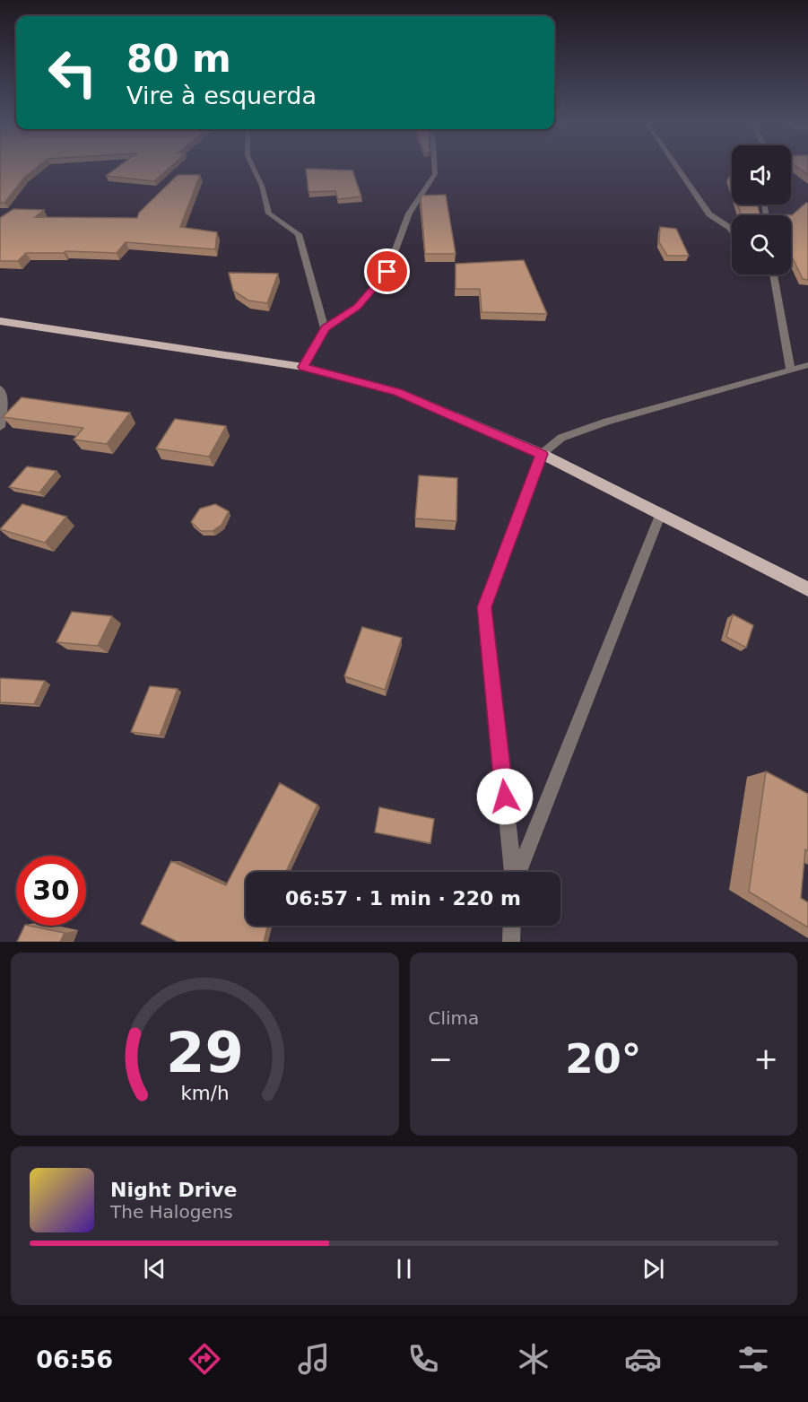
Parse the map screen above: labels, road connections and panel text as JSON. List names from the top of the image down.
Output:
{
  "page": {
    "turn": ["80 m", "Vire à esquerda"],
    "limit": "30",
    "trip": "06:57 · 1 min · 220 m",
    "tile": "Clima",
    "heat": ["−", "20°", "+"],
    "song": ["Night Drive", "The Halogens"],
    "tabs": "06:56",
    "gauge": ["29", "km/h"]
  }
}
